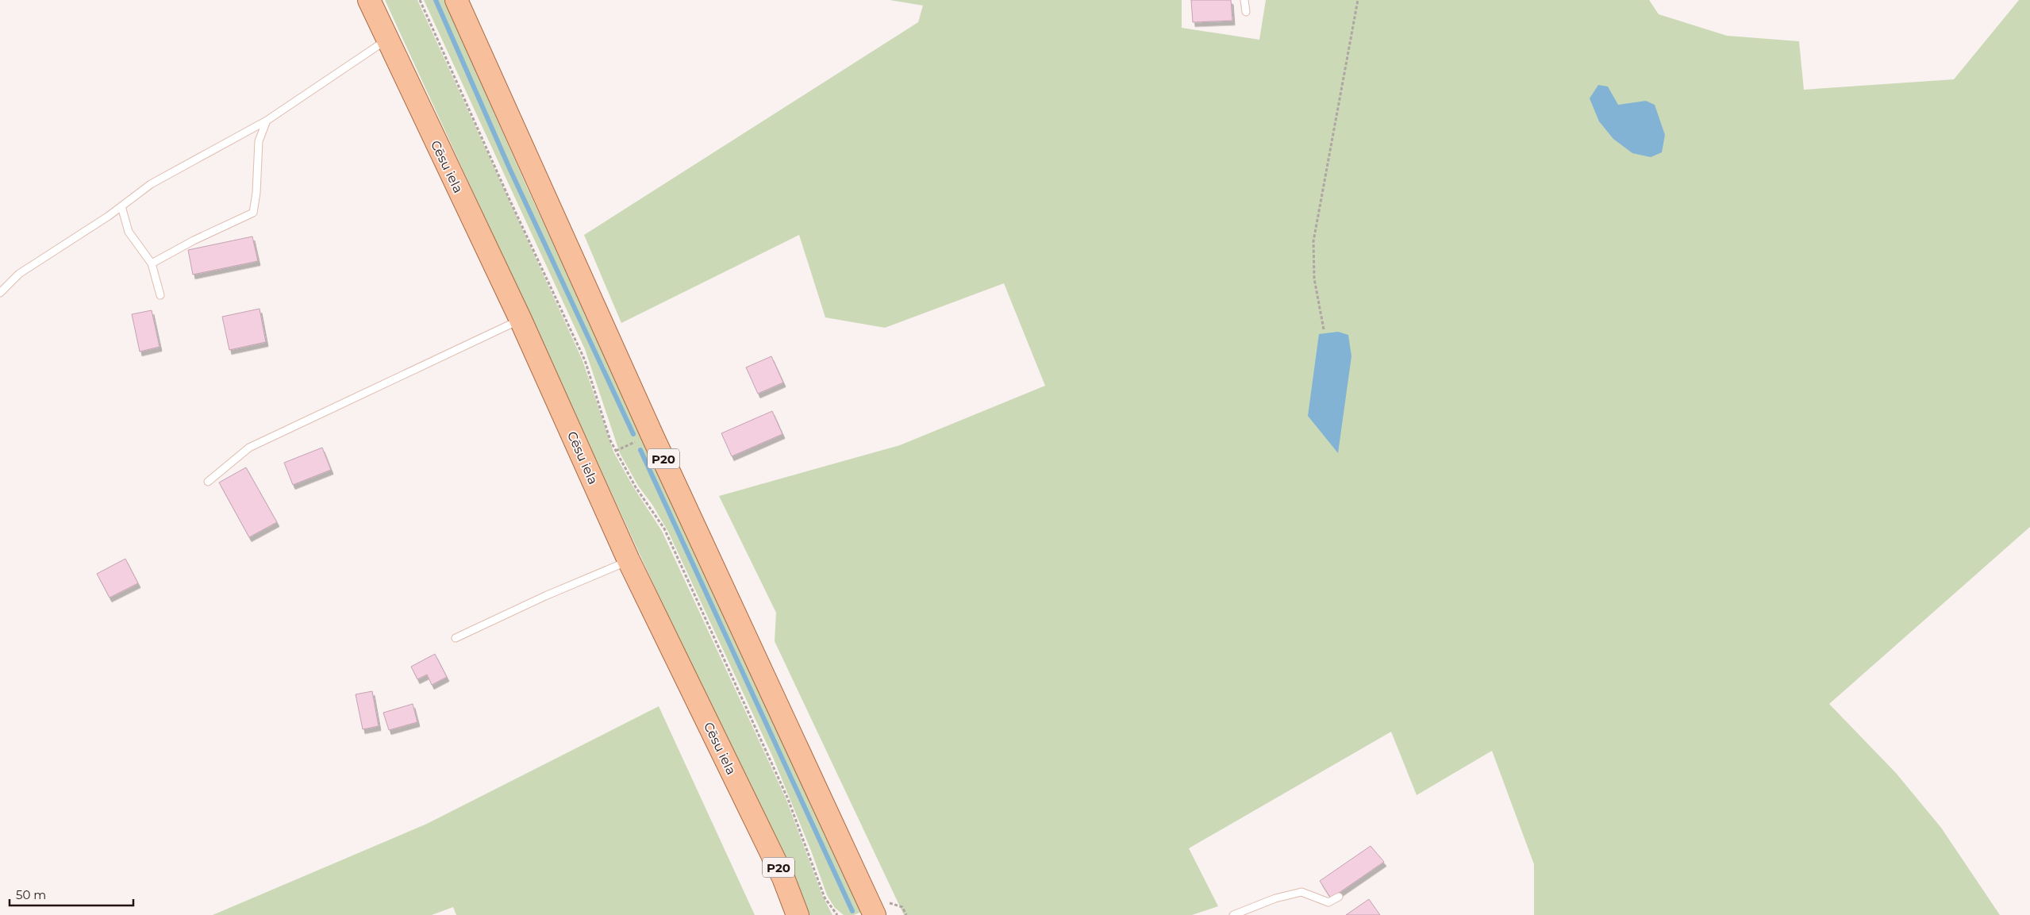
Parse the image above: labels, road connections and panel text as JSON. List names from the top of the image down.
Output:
{
  "streets": {
    "main road": ["Cēsu iela", "P20"]
  },
  "scale_bar": "50 m"
}
